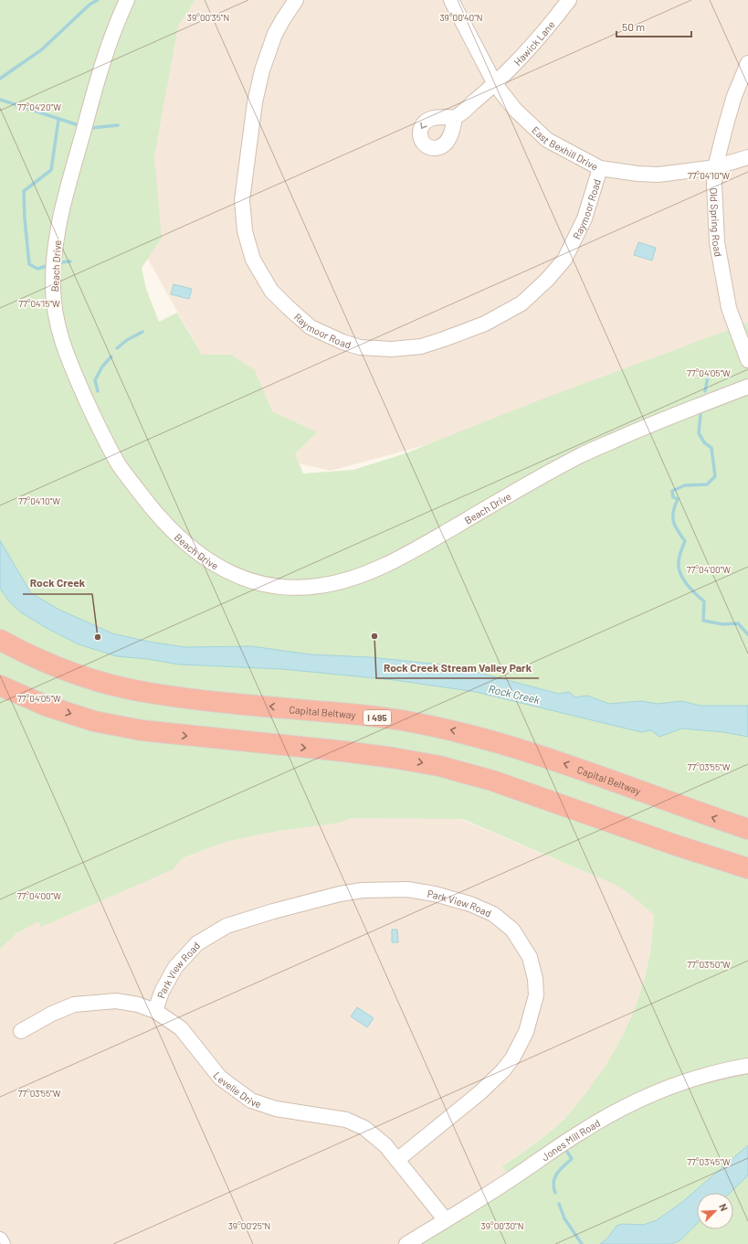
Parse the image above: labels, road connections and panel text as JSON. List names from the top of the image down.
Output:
{
  "streets": {
    "highway": ["Capital Beltway", "I 495"],
    "street": [
      "Hawick Lane",
      "East Bexhill Drive",
      "Raymoor Road",
      "Old Spring Road",
      "Beach Drive",
      "Park View Road",
      "Levelle Drive",
      "Jones Mill Road"
    ]
  },
  "crossings": [
    ["Hawick Lane", "East Bexhill Drive"],
    ["East Bexhill Drive", "Raymoor Road"],
    ["East Bexhill Drive", "Old Spring Road"],
    ["Park View Road", "Levelle Drive"],
    ["Levelle Drive", "Jones Mill Road"]
  ],
  "water": ["Rock Creek"],
  "places": ["Rock Creek Stream Valley Park", "Rock Creek"],
  "scale_bar": "50 m",
  "north": "top right",
  "coordinates": [
    "39°00'40\"N",
    "39°00'35\"N",
    "77°04'20\"W",
    "77°04'10\"W",
    "77°04'15\"W",
    "77°04'05\"W",
    "77°04'00\"W",
    "77°03'55\"W",
    "77°03'50\"W",
    "77°03'45\"W",
    "39°00'25\"N",
    "39°00'30\"N"
  ]
}
